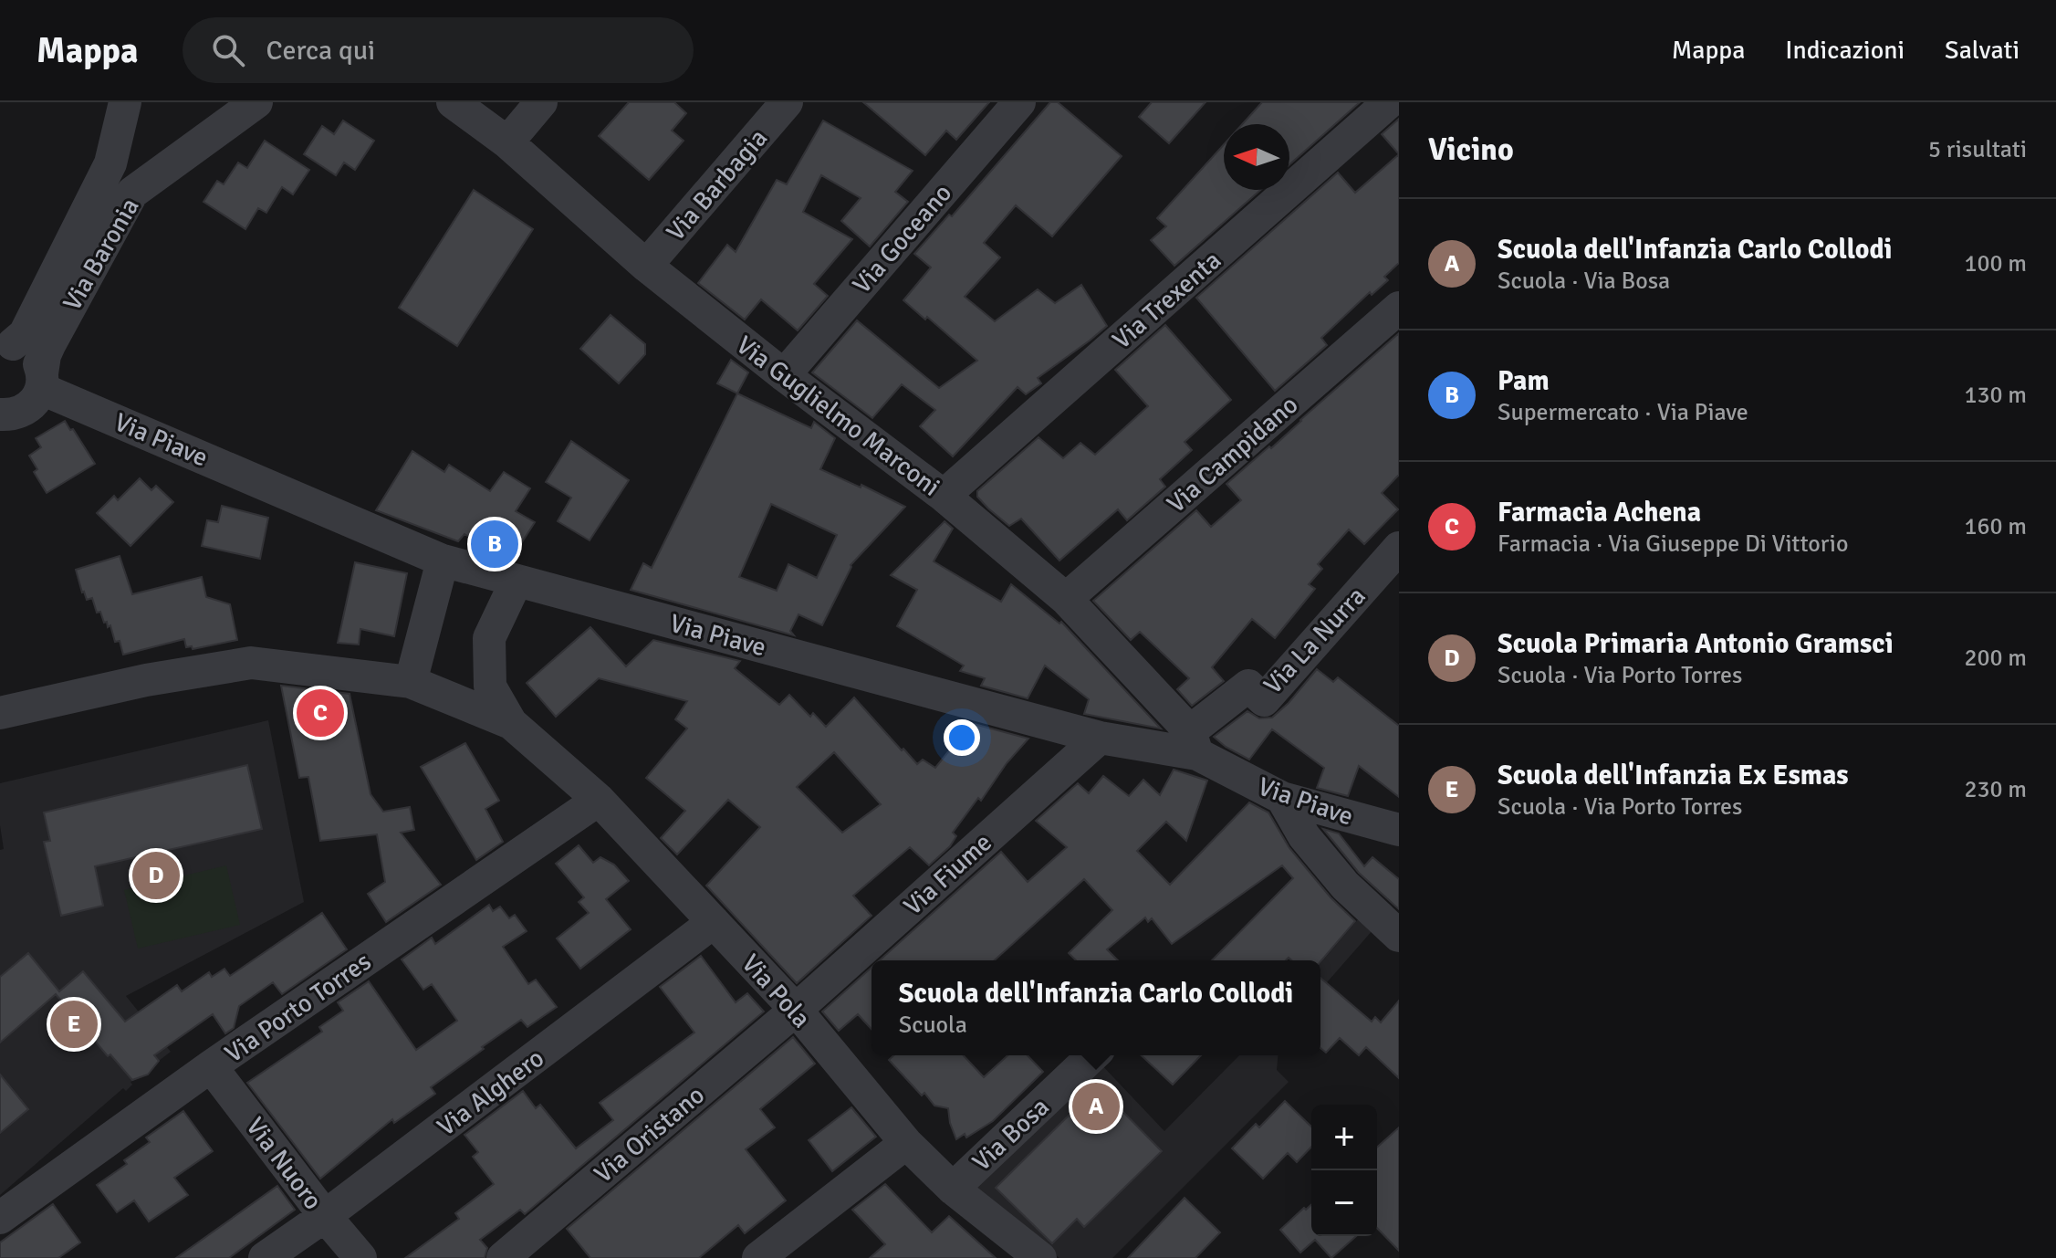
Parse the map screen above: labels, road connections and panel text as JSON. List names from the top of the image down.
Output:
{
  "streets": {
    "street": [
      "Via Barbagia",
      "Via Goceano",
      "Via Baronia",
      "Via Trexenta",
      "Via Guglielmo Marconi",
      "Via Piave",
      "Via Campidano",
      "Via La Nurra",
      "Via Fiume",
      "Via Pola",
      "Via Porto Torres",
      "Via Alghero",
      "Via Oristano",
      "Via Bosa",
      "Via Nuoro"
    ]
  },
  "crossings": [
    ["Via Barbagia", "Via Guglielmo Marconi"],
    ["Via Goceano", "Via Guglielmo Marconi"],
    ["Via Baronia", "Via Piave"],
    ["Via Trexenta", "Via Guglielmo Marconi"],
    ["Via Guglielmo Marconi", "Via Piave"],
    ["Via Guglielmo Marconi", "Via Campidano"],
    ["Via Guglielmo Marconi", "Via La Nurra"],
    ["Via Piave", "Via La Nurra"],
    ["Via Piave", "Via Fiume"],
    ["Via Piave", "Via Pola"],
    ["Via Fiume", "Via Pola"],
    ["Via Fiume", "Via Oristano"],
    ["Via Pola", "Via Porto Torres"],
    ["Via Pola", "Via Alghero"],
    ["Via Pola", "Via Oristano"],
    ["Via Pola", "Via Bosa"],
    ["Via Porto Torres", "Via Nuoro"],
    ["Via Alghero", "Via Nuoro"]
  ],
  "north": "left",
  "page": {
    "header": "Mappa",
    "search": "Cerca qui",
    "nav": ["Mappa", "Indicazioni", "Salvati"],
    "heading": ["Vicino", "5 risultati"],
    "list": [
      {
        "mark": "A",
        "name": "Scuola dell'Infanzia Carlo Collodi",
        "note": "Scuola · Via Bosa",
        "value": "100 m"
      },
      {
        "mark": "B",
        "name": "Pam",
        "note": "Supermercato · Via Piave",
        "value": "130 m"
      },
      {
        "mark": "C",
        "name": "Farmacia Achena",
        "note": "Farmacia · Via Giuseppe Di Vittorio",
        "value": "160 m"
      },
      {
        "mark": "D",
        "name": "Scuola Primaria Antonio Gramsci",
        "note": "Scuola · Via Porto Torres",
        "value": "200 m"
      },
      {
        "mark": "E",
        "name": "Scuola dell'Infanzia Ex Esmas",
        "note": "Scuola · Via Porto Torres",
        "value": "230 m"
      }
    ],
    "pins": [
      "B",
      "C",
      "D",
      "E",
      "A"
    ],
    "popup": ["Scuola dell'Infanzia Carlo Collodi", "Scuola"],
    "map_buttons": ["+", "−"]
  }
}
